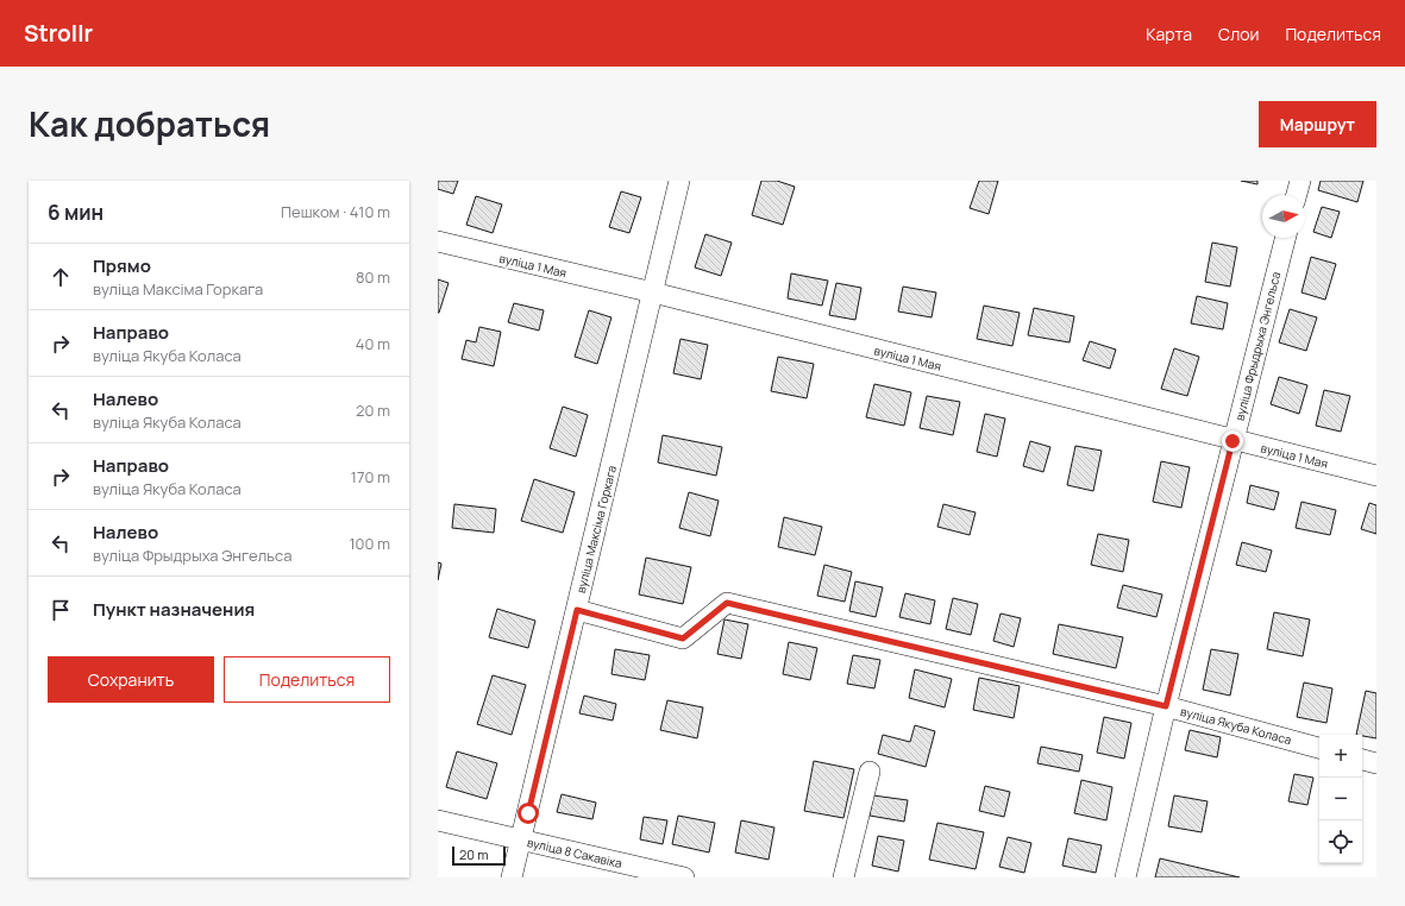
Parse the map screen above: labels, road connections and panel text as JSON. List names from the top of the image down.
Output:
{
  "streets": {
    "street": [
      "вуліца 1 Мая",
      "вуліца Фрыдрыха Энгельса",
      "вуліца Максіма Горкага",
      "вуліца Якуба Коласа",
      "вуліца 8 Сакавіка"
    ]
  },
  "crossings": [
    ["вуліца 1 Мая", "вуліца Фрыдрыха Энгельса"],
    ["вуліца 1 Мая", "вуліца Максіма Горкага"],
    ["вуліца Фрыдрыха Энгельса", "вуліца Якуба Коласа"],
    ["вуліца Максіма Горкага", "вуліца Якуба Коласа"],
    ["вуліца Максіма Горкага", "вуліца 8 Сакавіка"]
  ],
  "scale_bar": "20 m",
  "north": "right",
  "page": {
    "header": "Strollr",
    "nav": ["Карта", "Слои", "Поделиться"],
    "title": "Как добраться",
    "buttons": [
      "Маршрут",
      ["Сохранить", "Поделиться"]
    ],
    "heading": ["6 мин", "Пешком · 410 m"],
    "list": [
      ["Прямо", "вуліца Максіма Горкага", "80 m"],
      ["Направо", "вуліца Якуба Коласа", "40 m"],
      ["Налево", "вуліца Якуба Коласа", "20 m"],
      ["Направо", "вуліца Якуба Коласа", "170 m"],
      ["Налево", "вуліца Фрыдрыха Энгельса", "100 m"],
      "Пункт назначения"
    ],
    "map_buttons": ["+", "−"],
    "scale": "20 m"
  }
}
